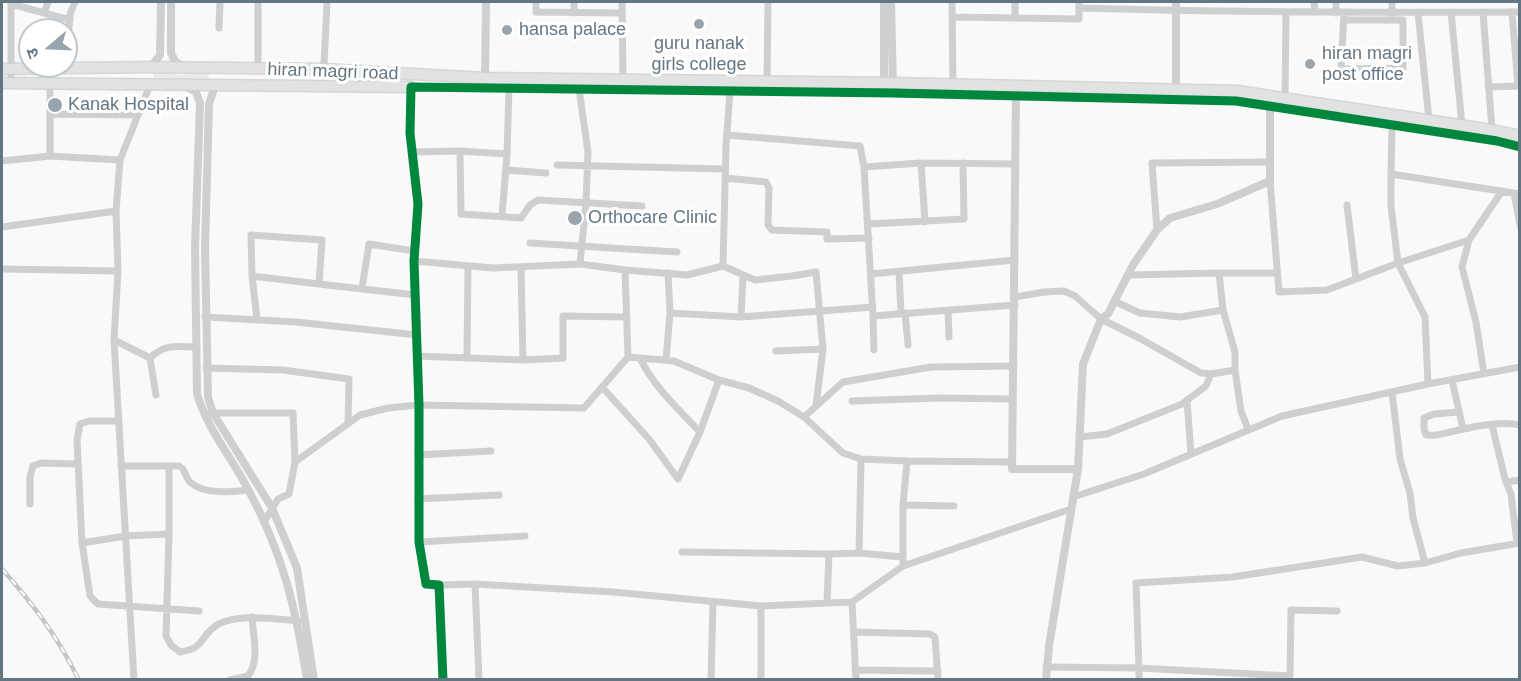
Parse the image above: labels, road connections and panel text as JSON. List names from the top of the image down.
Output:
{
  "streets": {
    "main road": ["hiran magri road"]
  },
  "places": [
    "guru nanak girls college",
    "hansa palace",
    "hiran magri post office",
    "Kanak Hospital",
    "Orthocare Clinic"
  ],
  "north": "left"
}
